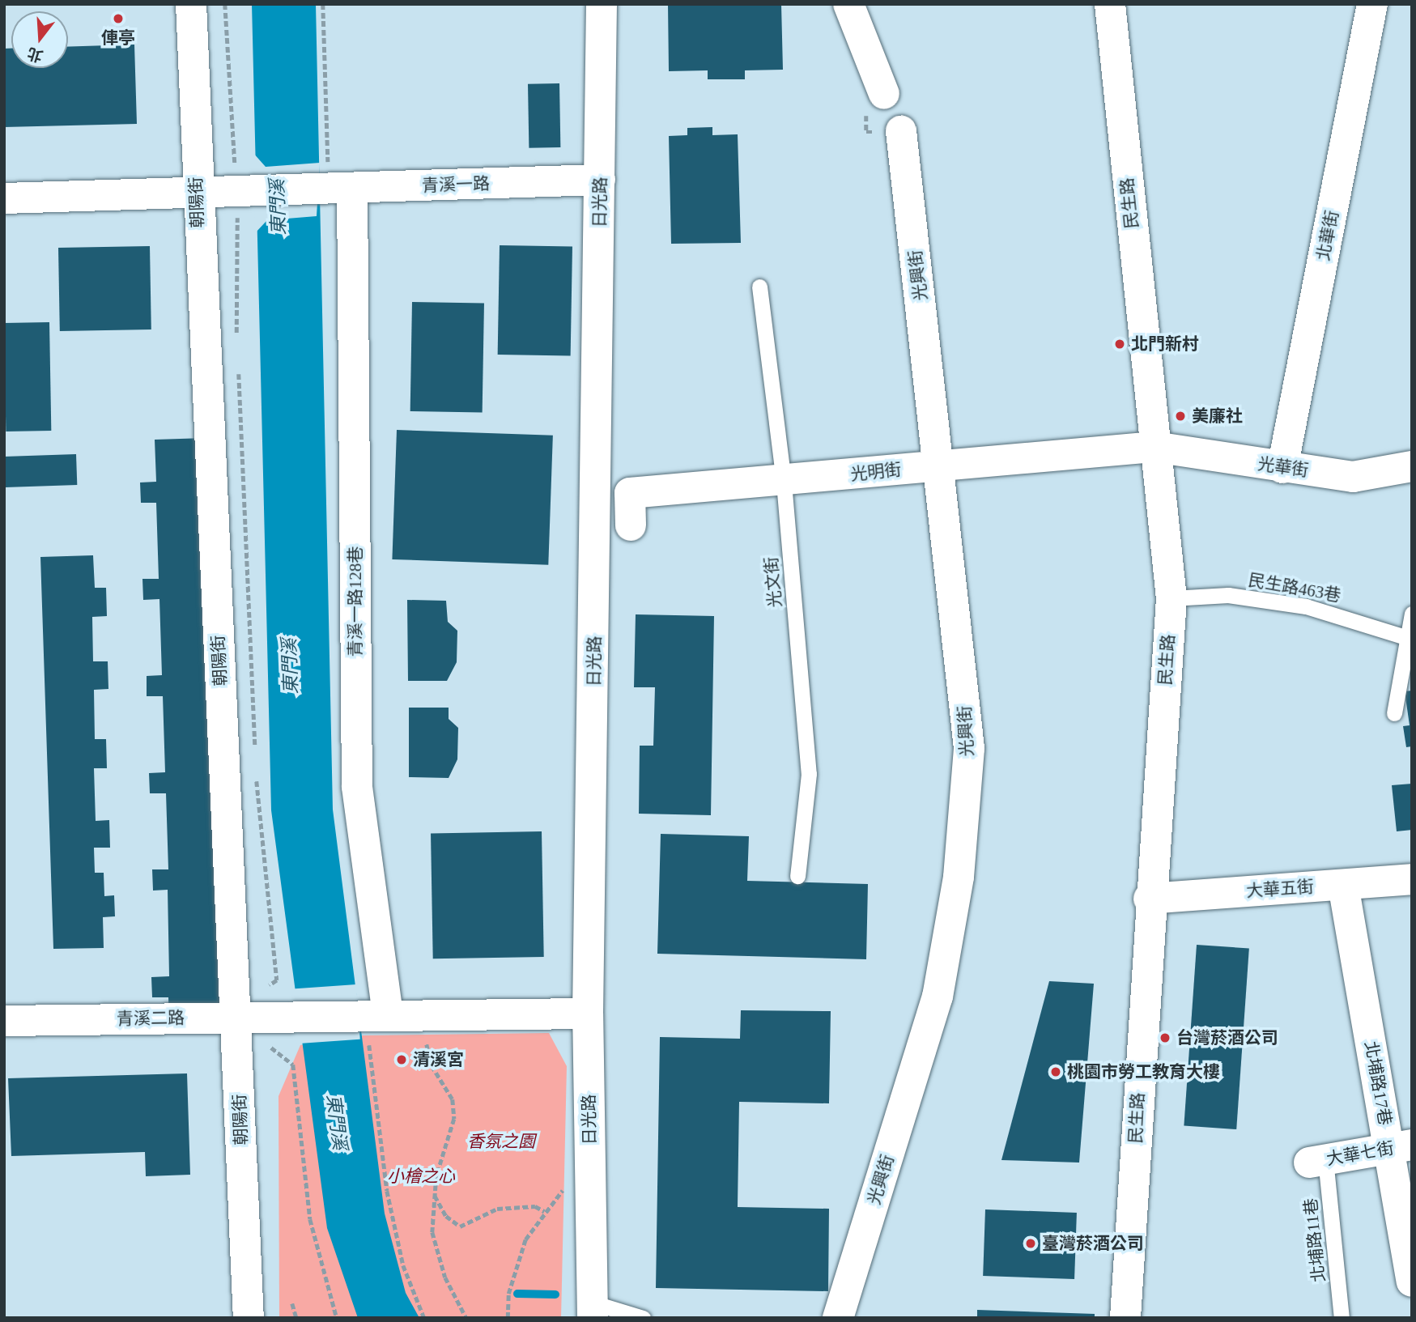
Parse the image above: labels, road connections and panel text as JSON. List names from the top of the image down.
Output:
{
  "streets": {
    "street": [
      "青溪一路",
      "朝陽街",
      "日光路",
      "民生路",
      "北華街",
      "光興街",
      "光華街",
      "光明街",
      "青溪一路128巷",
      "大華五街",
      "青溪二路",
      "北埔路17巷",
      "大華七街"
    ],
    "lane": ["光文街", "民生路463巷", "北埔路11巷"]
  },
  "crossings": [
    ["青溪一路", "朝陽街"],
    ["青溪一路", "日光路"],
    ["青溪一路", "青溪一路128巷"],
    ["朝陽街", "青溪二路"],
    ["民生路", "光華街"],
    ["民生路", "光明街"],
    ["民生路", "民生路463巷"],
    ["民生路", "大華五街"],
    ["北華街", "光華街"],
    ["光興街", "光明街"],
    ["光華街", "光明街"],
    ["光明街", "光文街"],
    ["青溪一路128巷", "青溪二路"],
    ["大華五街", "北埔路17巷"],
    ["北埔路17巷", "大華七街"],
    ["大華七街", "北埔路11巷"]
  ],
  "water": ["東門溪"],
  "parks": ["香氛之園", "小檜之心"],
  "places": [
    "俥亭",
    "北門新村",
    "美廉社",
    "台灣菸酒公司",
    "清溪宮",
    "桃園市勞工教育大樓",
    "臺灣菸酒公司"
  ],
  "north": "bottom"
}
